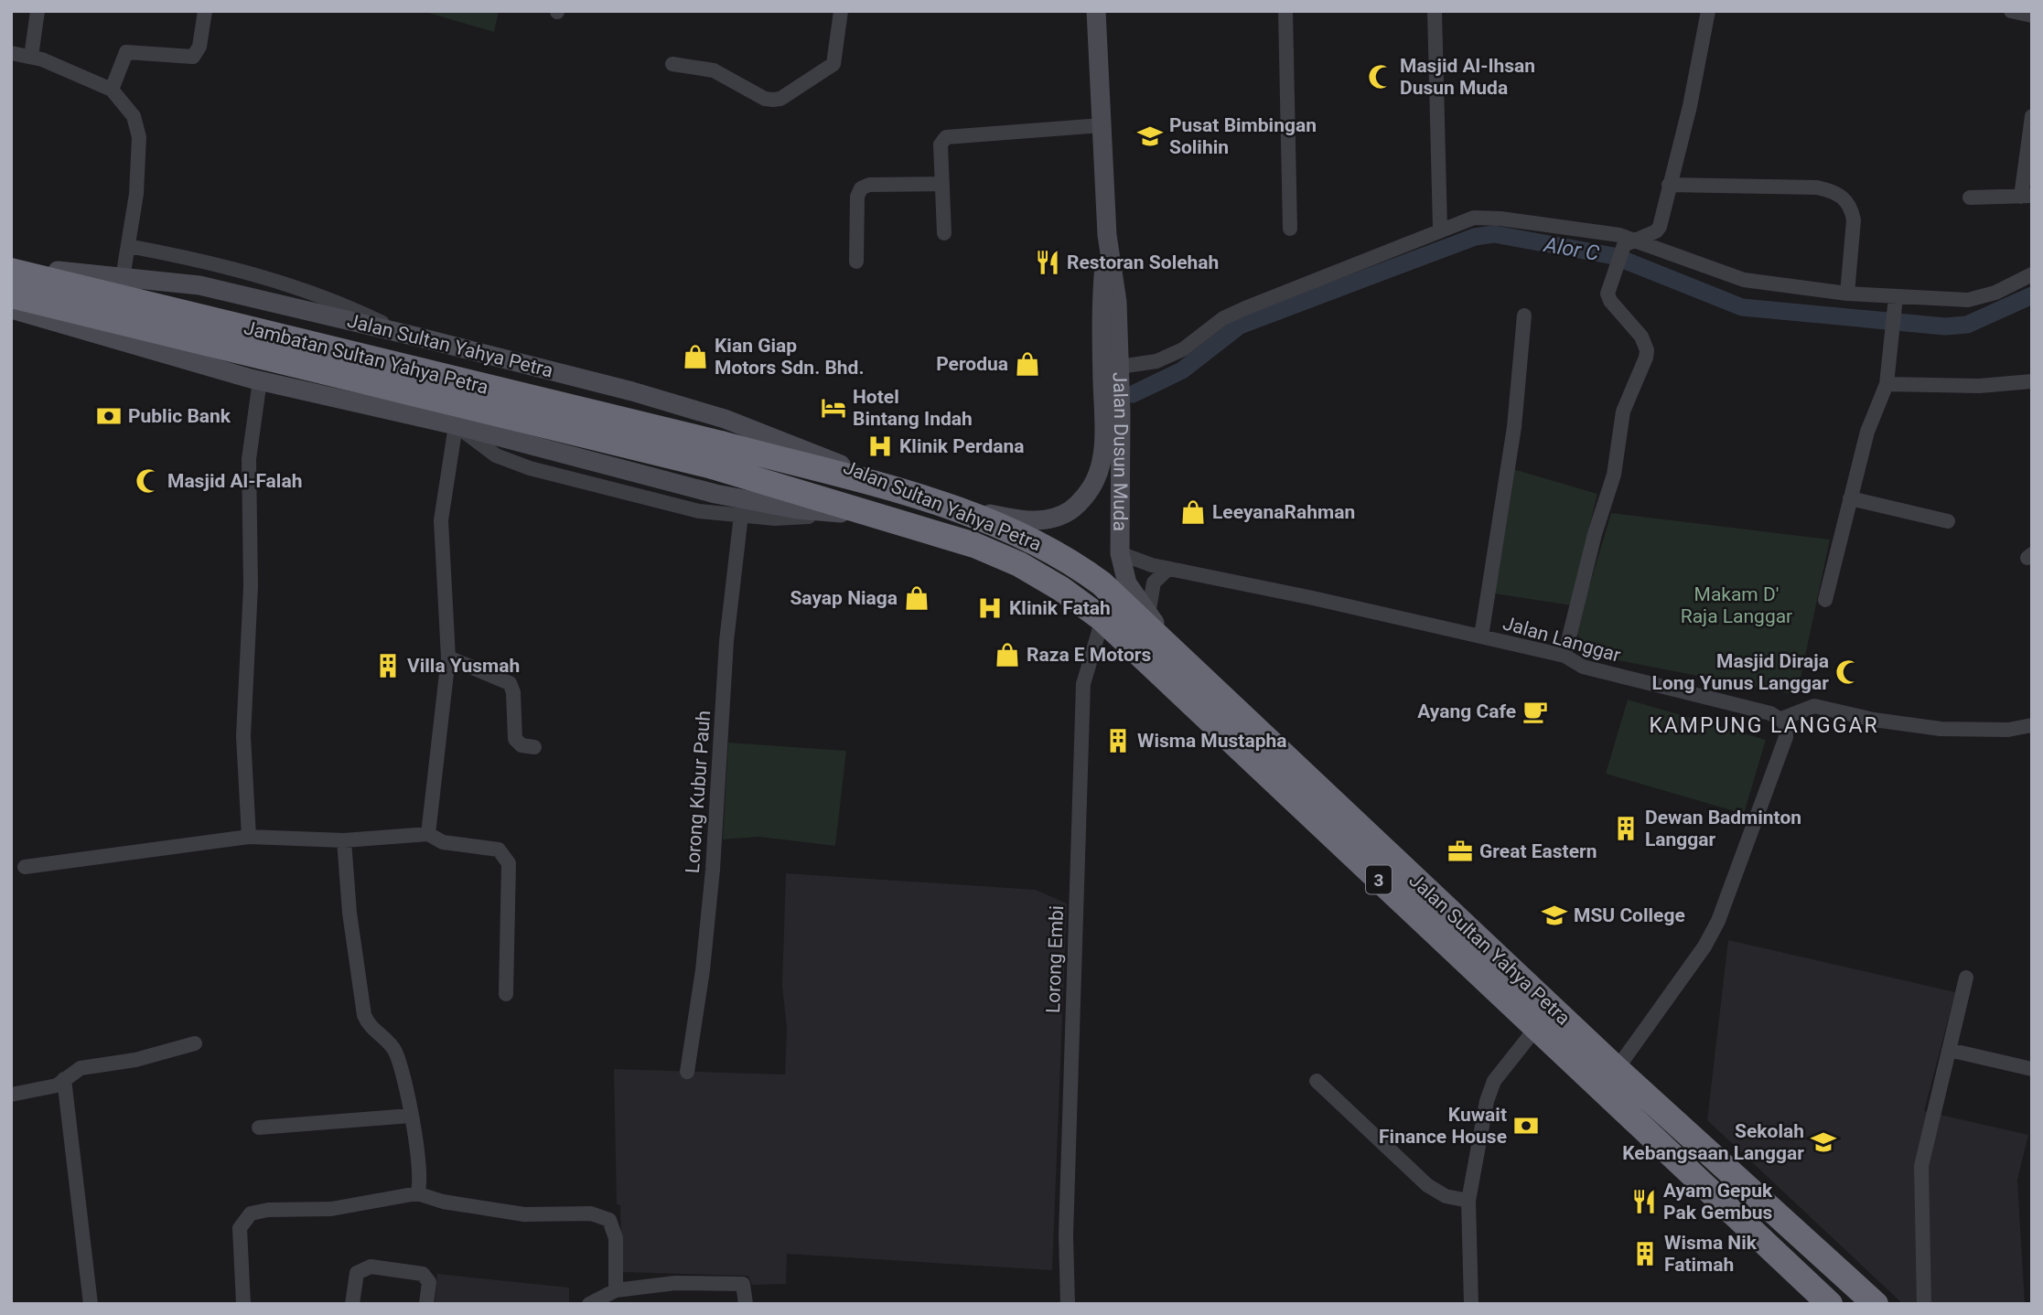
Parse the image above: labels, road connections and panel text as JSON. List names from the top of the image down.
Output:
{
  "streets": {
    "highway": ["Jalan Sultan Yahya Petra", "Jambatan Sultan Yahya Petra", "3"],
    "main road": ["Jalan Dusun Muda"],
    "street": ["Jalan Langgar", "Lorong Kubur Pauh", "Lorong Embi"]
  },
  "crossings": [
    ["Jalan Sultan Yahya Petra", "Jalan Dusun Muda"],
    ["Jalan Sultan Yahya Petra", "Lorong Embi"],
    ["Jalan Dusun Muda", "Jalan Langgar"]
  ],
  "districts": ["KAMPUNG LANGGAR"],
  "water": ["Alor C"],
  "parks": ["Makam D' Raja Langgar"],
  "places": {
    "mosque": ["Masjid Al-Ihsan Dusun Muda", "Masjid Al-Falah", "Masjid Diraja Long Yunus Langgar"],
    "school or university": ["Pusat Bimbingan Solihin", "MSU College", "Sekolah Kebangsaan Langgar"],
    "restaurant": ["Restoran Solehah", "Ayam Gepuk Pak Gembus"],
    "shop": [
      "Kian Giap Motors Sdn. Bhd.",
      "Perodua",
      "LeeyanaRahman",
      "Sayap Niaga",
      "Raza E Motors"
    ],
    "hotel": ["Hotel Bintang Indah"],
    "bank": ["Public Bank", "Kuwait Finance House"],
    "hospital": ["Klinik Perdana", "Klinik Fatah"],
    "building": [
      "Villa Yusmah",
      "Wisma Mustapha",
      "Dewan Badminton Langgar",
      "Wisma Nik Fatimah"
    ],
    "cafe": ["Ayang Cafe"],
    "office": ["Great Eastern"]
  }
}
